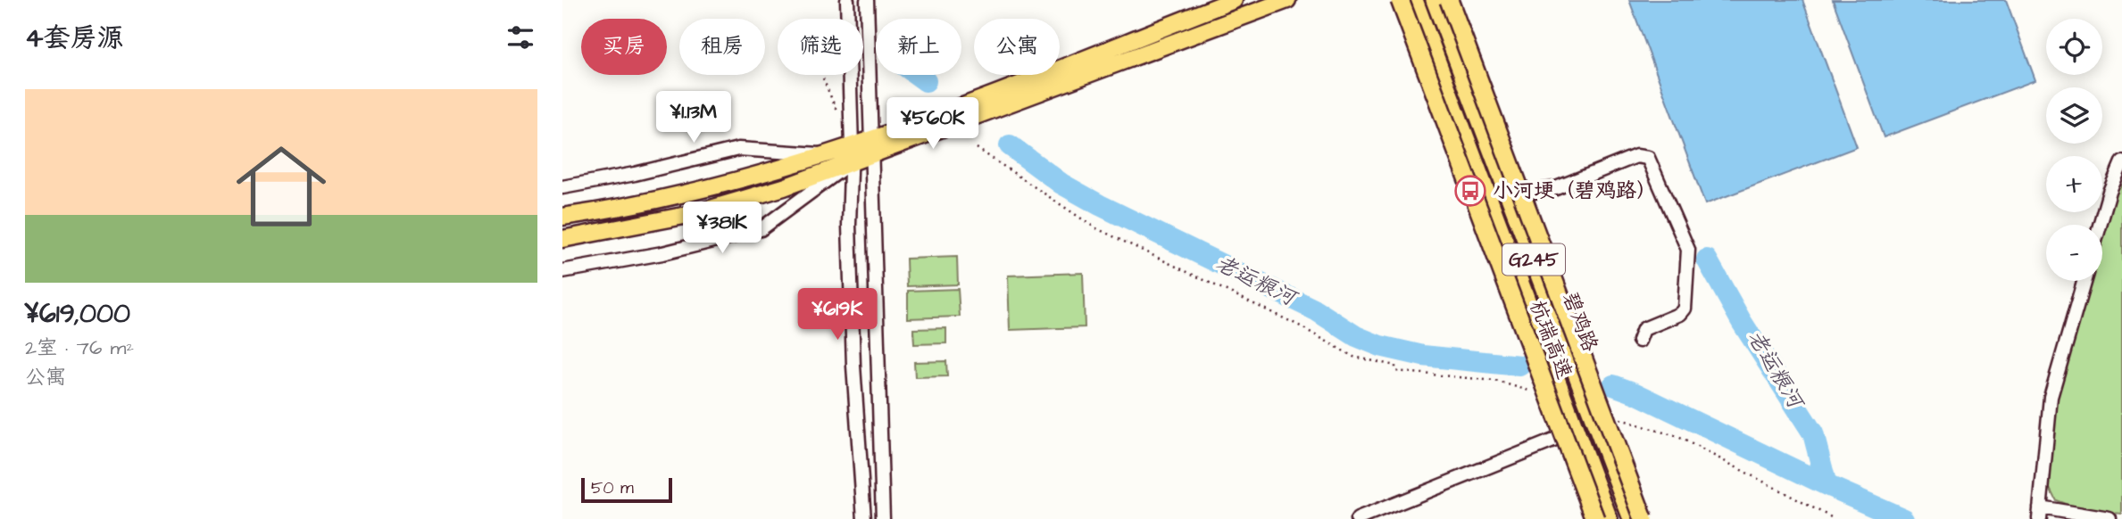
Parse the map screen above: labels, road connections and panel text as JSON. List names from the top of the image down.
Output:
{
  "streets": {
    "highway": ["G245", "碧鸡路", "杭瑞高速"]
  },
  "crossings": [
    ["碧鸡路", "杭瑞高速"]
  ],
  "water": ["老运粮河"],
  "places": {
    "bus stop": ["小河埂（碧鸡路）"]
  },
  "scale_bar": "50 m",
  "page": {
    "heading": "4套房源",
    "map_buttons": ["+", "−"],
    "chip": [
      "买房",
      "租房",
      "筛选",
      "新上",
      "公寓"
    ],
    "list": [
      {
        "name": "¥619,000",
        "note": "2室 · 76 m² · 公寓"
      }
    ],
    "price": [
      "¥1.13M",
      "¥560K",
      "¥381K",
      "¥619K"
    ],
    "scale": "50 m"
  }
}
